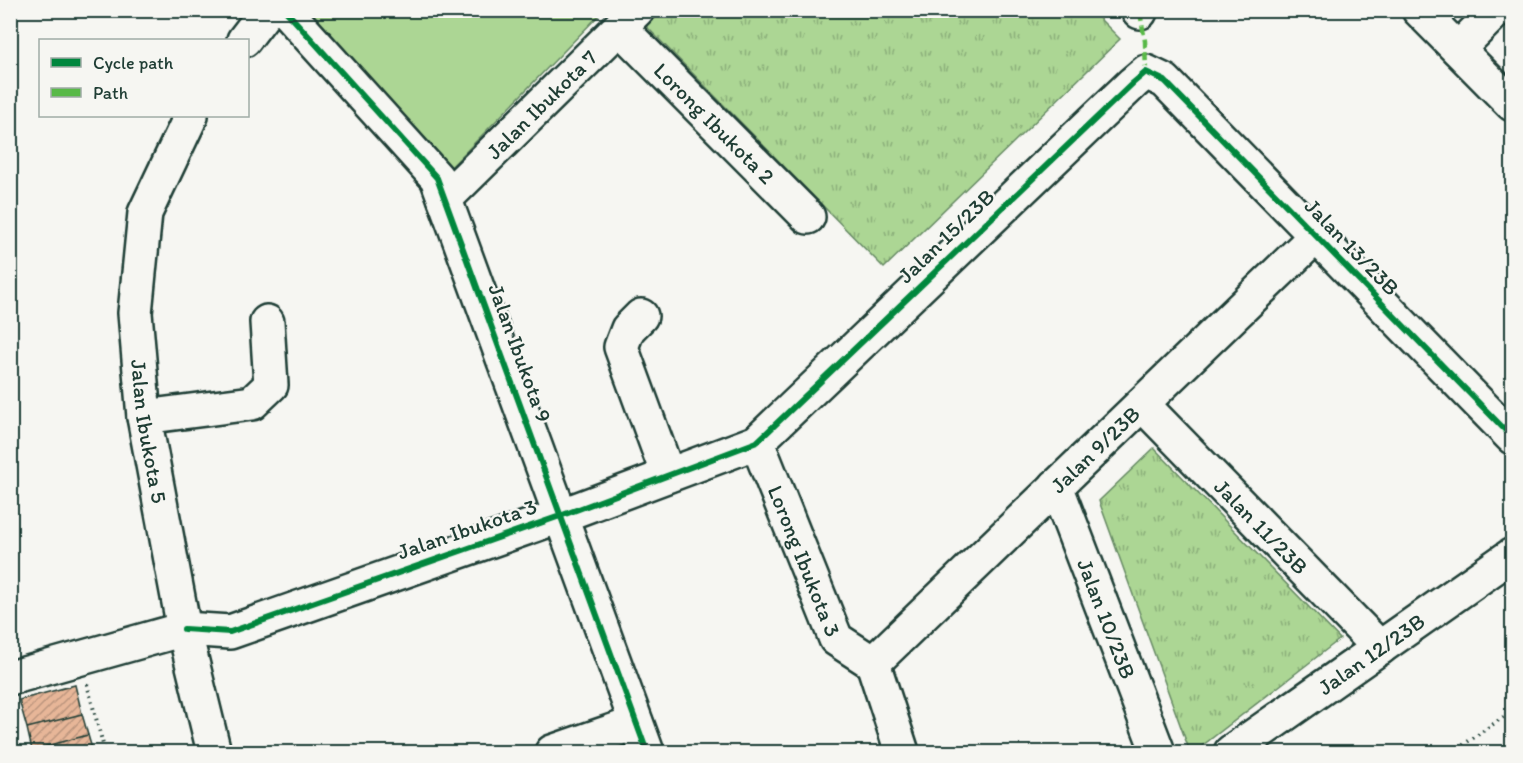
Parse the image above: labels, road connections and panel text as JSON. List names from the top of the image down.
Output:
{
  "streets": {
    "street": [
      "Jalan Ibukota 7",
      "Lorong Ibukota 2",
      "Jalan 15/23B",
      "Jalan 13/23B",
      "Jalan Ibukota 9",
      "Jalan Ibukota 5",
      "Jalan 9/23B",
      "Jalan 11/23B",
      "Jalan Ibukota 3",
      "Lorong Ibukota 3",
      "Jalan 10/23B",
      "Jalan 12/23B"
    ]
  },
  "crossings": [
    ["Jalan Ibukota 7", "Lorong Ibukota 2"],
    ["Jalan Ibukota 7", "Jalan Ibukota 9"],
    ["Jalan 15/23B", "Jalan 13/23B"],
    ["Jalan 15/23B", "Jalan Ibukota 3"],
    ["Jalan 15/23B", "Lorong Ibukota 3"],
    ["Jalan 13/23B", "Jalan 9/23B"],
    ["Jalan Ibukota 9", "Jalan Ibukota 3"],
    ["Jalan Ibukota 5", "Jalan Ibukota 3"],
    ["Jalan 9/23B", "Jalan 11/23B"],
    ["Jalan 9/23B", "Lorong Ibukota 3"],
    ["Jalan 9/23B", "Jalan 10/23B"],
    ["Jalan 11/23B", "Jalan 12/23B"],
    ["Jalan Ibukota 3", "Lorong Ibukota 3"]
  ],
  "legend": ["Cycle path", "Path"]
}
